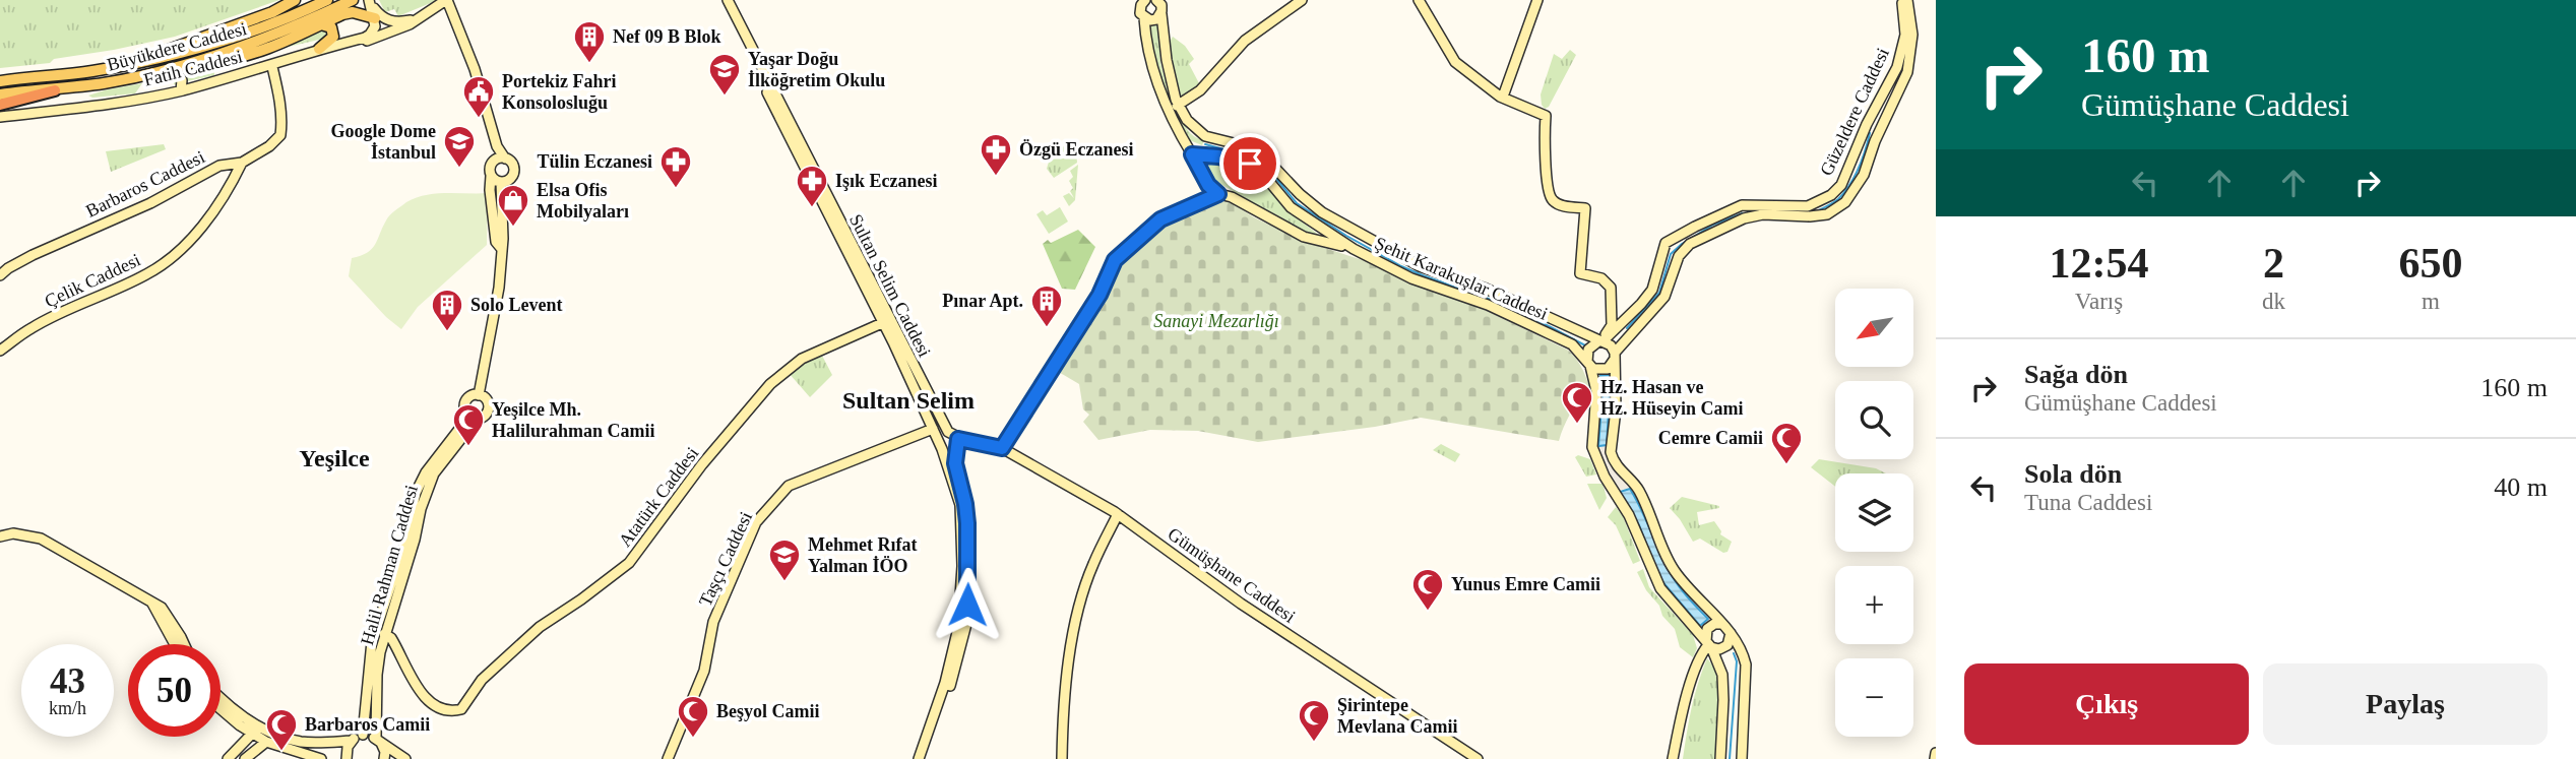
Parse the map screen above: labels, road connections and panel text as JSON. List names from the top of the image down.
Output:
{
  "streets": {
    "main road": ["Büyükdere Caddesi"],
    "street": [
      "Fatih Caddesi",
      "Güzeldere Caddesi",
      "Barbaros Caddesi",
      "Şehit Karakuşlar Caddesi",
      "Çelik Caddesi",
      "Sultan Selim Caddesi",
      "Atatürk Caddesi",
      "Taşçı Caddesi",
      "Halil Rahman Caddesi",
      "Gümüşhane Caddesi"
    ]
  },
  "crossings": [
    ["Fatih Caddesi", "Barbaros Caddesi"],
    ["Güzeldere Caddesi", "Şehit Karakuşlar Caddesi"],
    ["Barbaros Caddesi", "Çelik Caddesi"],
    ["Sultan Selim Caddesi", "Atatürk Caddesi"],
    ["Sultan Selim Caddesi", "Taşçı Caddesi"],
    ["Sultan Selim Caddesi", "Gümüşhane Caddesi"],
    ["Atatürk Caddesi", "Halil Rahman Caddesi"]
  ],
  "districts": ["Sultan Selim", "Yeşilce"],
  "parks": ["Sanayi Mezarlığı"],
  "places": {
    "building": ["Nef 09 B Blok", "Pınar Apt.", "Solo Levent"],
    "school or university": ["Yaşar Doğu İlköğretim Okulu", "Google Dome İstanbul", "Mehmet Rıfat Yalman İÖO"],
    "public building": ["Portekiz Fahri Konsolosluğu"],
    "pharmacy": ["Özgü Eczanesi", "Tülin Eczanesi", "Işık Eczanesi"],
    "shop": ["Elsa Ofis Mobilyaları"],
    "mosque": [
      "Hz. Hasan ve Hz. Hüseyin Cami",
      "Yeşilce Mh. Halilurahman Camii",
      "Cemre Camii",
      "Yunus Emre Camii",
      "Beşyol Camii",
      "Şirintepe Mevlana Camii",
      "Barbaros Camii"
    ]
  },
  "north": "bottom left",
  "page": {
    "turn": ["160 m", "Gümüşhane Caddesi"],
    "eta": [
      "12:54",
      "Varış",
      "2",
      "dk",
      "650",
      "m"
    ],
    "map_buttons": ["+", "−"],
    "list": [
      {
        "name": "Sağa dön",
        "note": "Gümüşhane Caddesi",
        "value": "160 m"
      },
      {
        "name": "Sola dön",
        "note": "Tuna Caddesi",
        "value": "40 m"
      }
    ],
    "speed": "43 km/h",
    "limit": "50",
    "buttons": ["Çıkış", "Paylaş"]
  }
}
